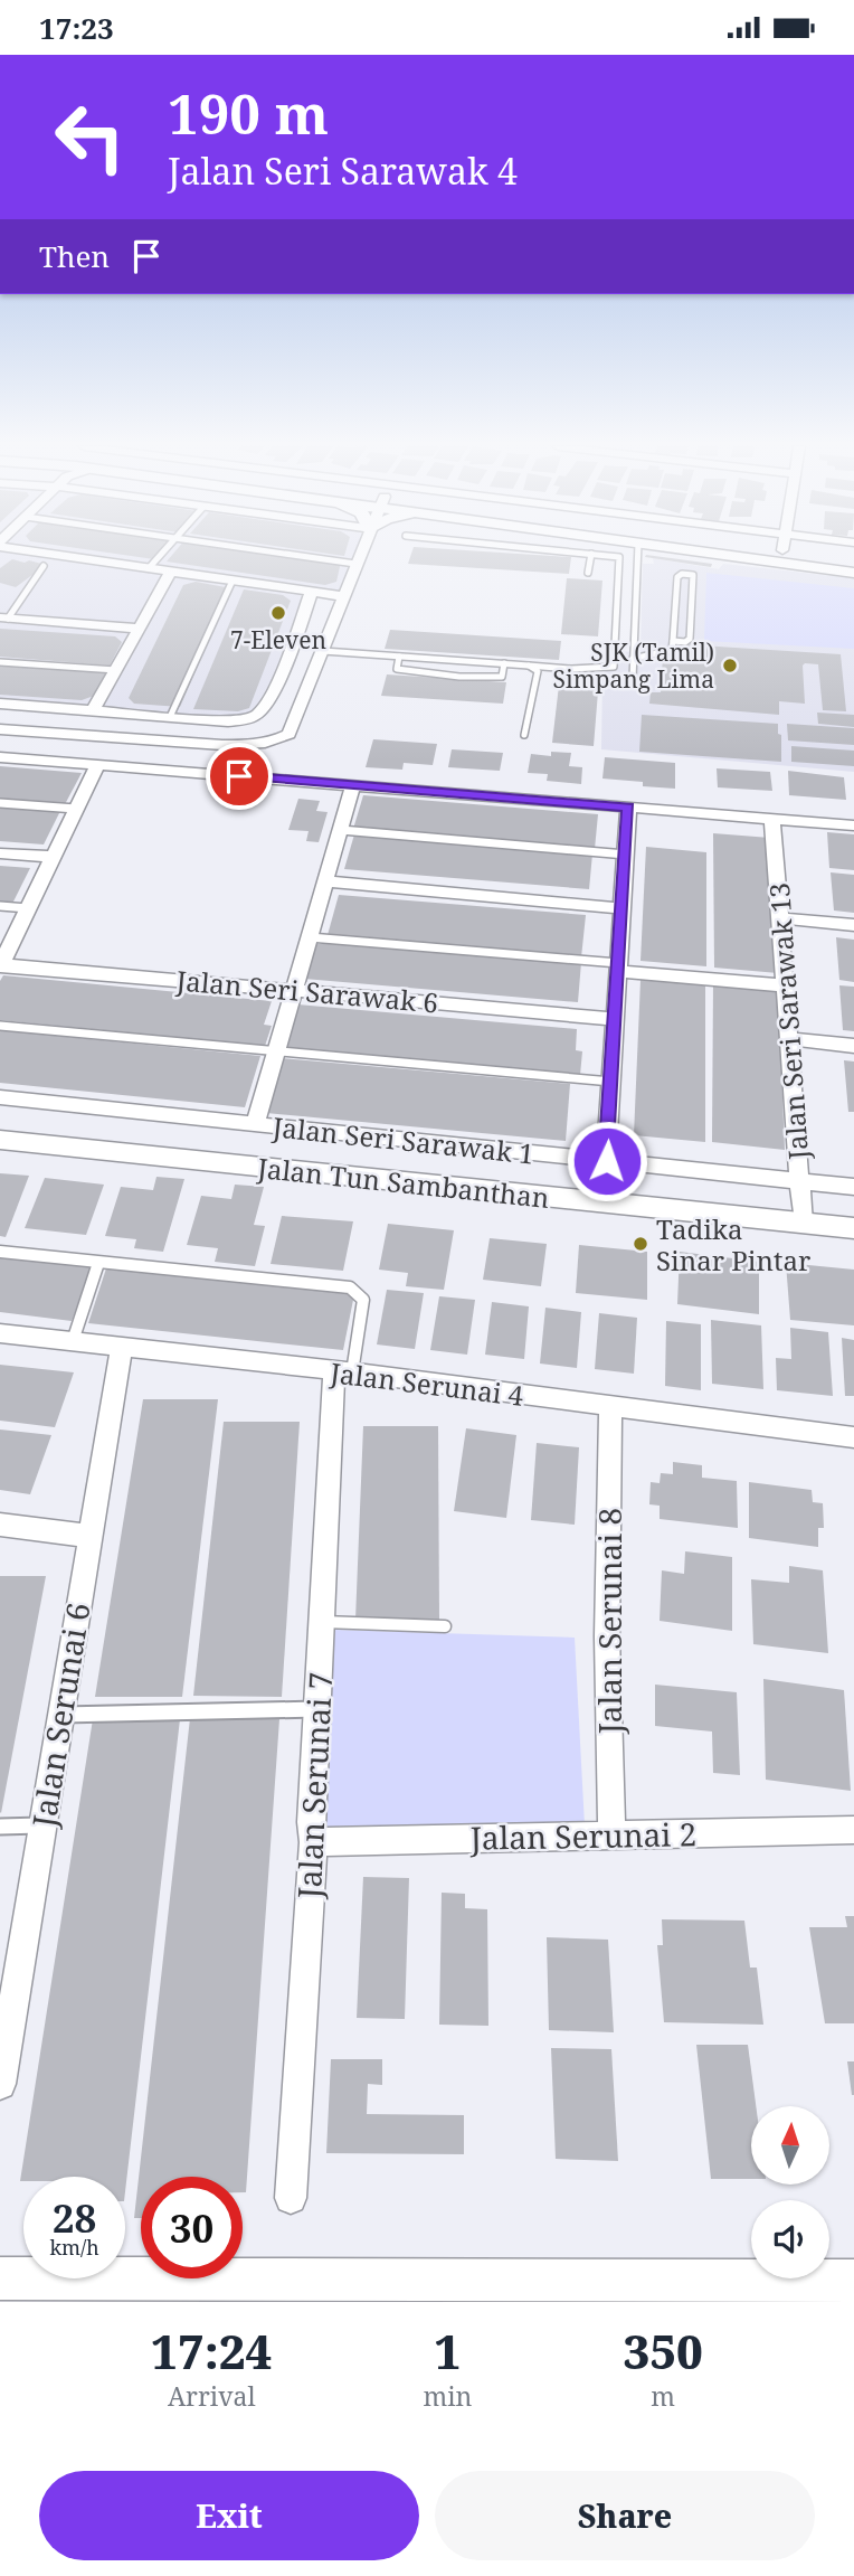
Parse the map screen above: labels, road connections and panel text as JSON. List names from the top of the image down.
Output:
{
  "streets": {
    "main road": ["Jalan Tun Sambanthan"],
    "street": [
      "Jalan Seri Sarawak 6",
      "Jalan Seri Sarawak 13",
      "Jalan Seri Sarawak 1",
      "Jalan Serunai 4",
      "Jalan Serunai 8",
      "Jalan Serunai 6",
      "Jalan Serunai 7",
      "Jalan Serunai 2"
    ]
  },
  "crossings": [
    ["Jalan Seri Sarawak 13", "Jalan Seri Sarawak 1"],
    ["Jalan Seri Sarawak 13", "Jalan Tun Sambanthan"],
    ["Jalan Serunai 4", "Jalan Serunai 8"],
    ["Jalan Serunai 4", "Jalan Serunai 6"],
    ["Jalan Serunai 4", "Jalan Serunai 7"],
    ["Jalan Serunai 8", "Jalan Serunai 2"],
    ["Jalan Serunai 7", "Jalan Serunai 2"]
  ],
  "places": ["7-Eleven", "SJK (Tamil) Simpang Lima", "Tadika Sinar Pintar"],
  "north": "top",
  "page": {
    "status": "17:23",
    "turn": ["190 m", "Jalan Seri Sarawak 4"],
    "then": "Then",
    "speed": "28 km/h",
    "limit": "30",
    "eta": [
      "17:24",
      "Arrival",
      "1",
      "min",
      "350",
      "m"
    ],
    "buttons": ["Exit", "Share"]
  }
}
